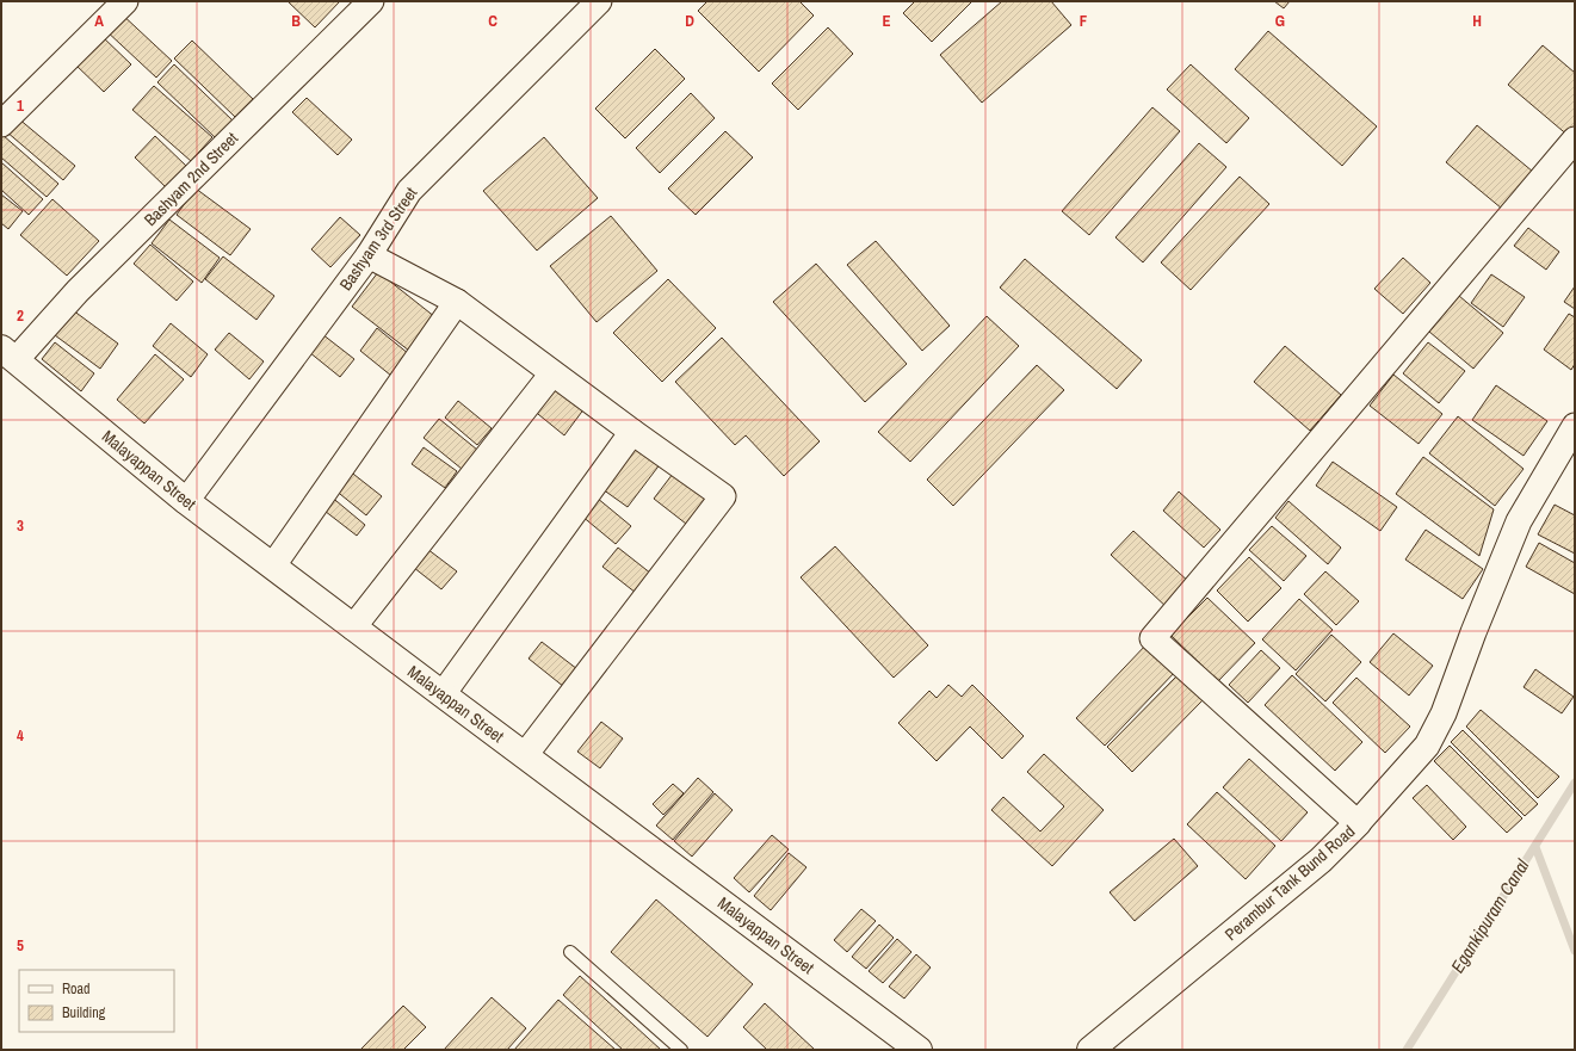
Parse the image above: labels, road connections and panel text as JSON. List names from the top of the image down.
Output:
{
  "streets": {
    "street": [
      "Bashyam 2nd Street",
      "Bashyam 3rd Street",
      "Malayappan Street",
      "Perambur Tank Bund Road"
    ]
  },
  "crossings": [
    ["Bashyam 2nd Street", "Malayappan Street"],
    ["Bashyam 3rd Street", "Malayappan Street"]
  ],
  "water": ["Egankipuram Canal"],
  "legend": ["Road", "Building"],
  "grid": {
    "columns": [
      "A",
      "B",
      "C",
      "D",
      "E",
      "F",
      "G",
      "H"
    ],
    "rows": [
      "1",
      "2",
      "3",
      "4",
      "5"
    ]
  }
}
